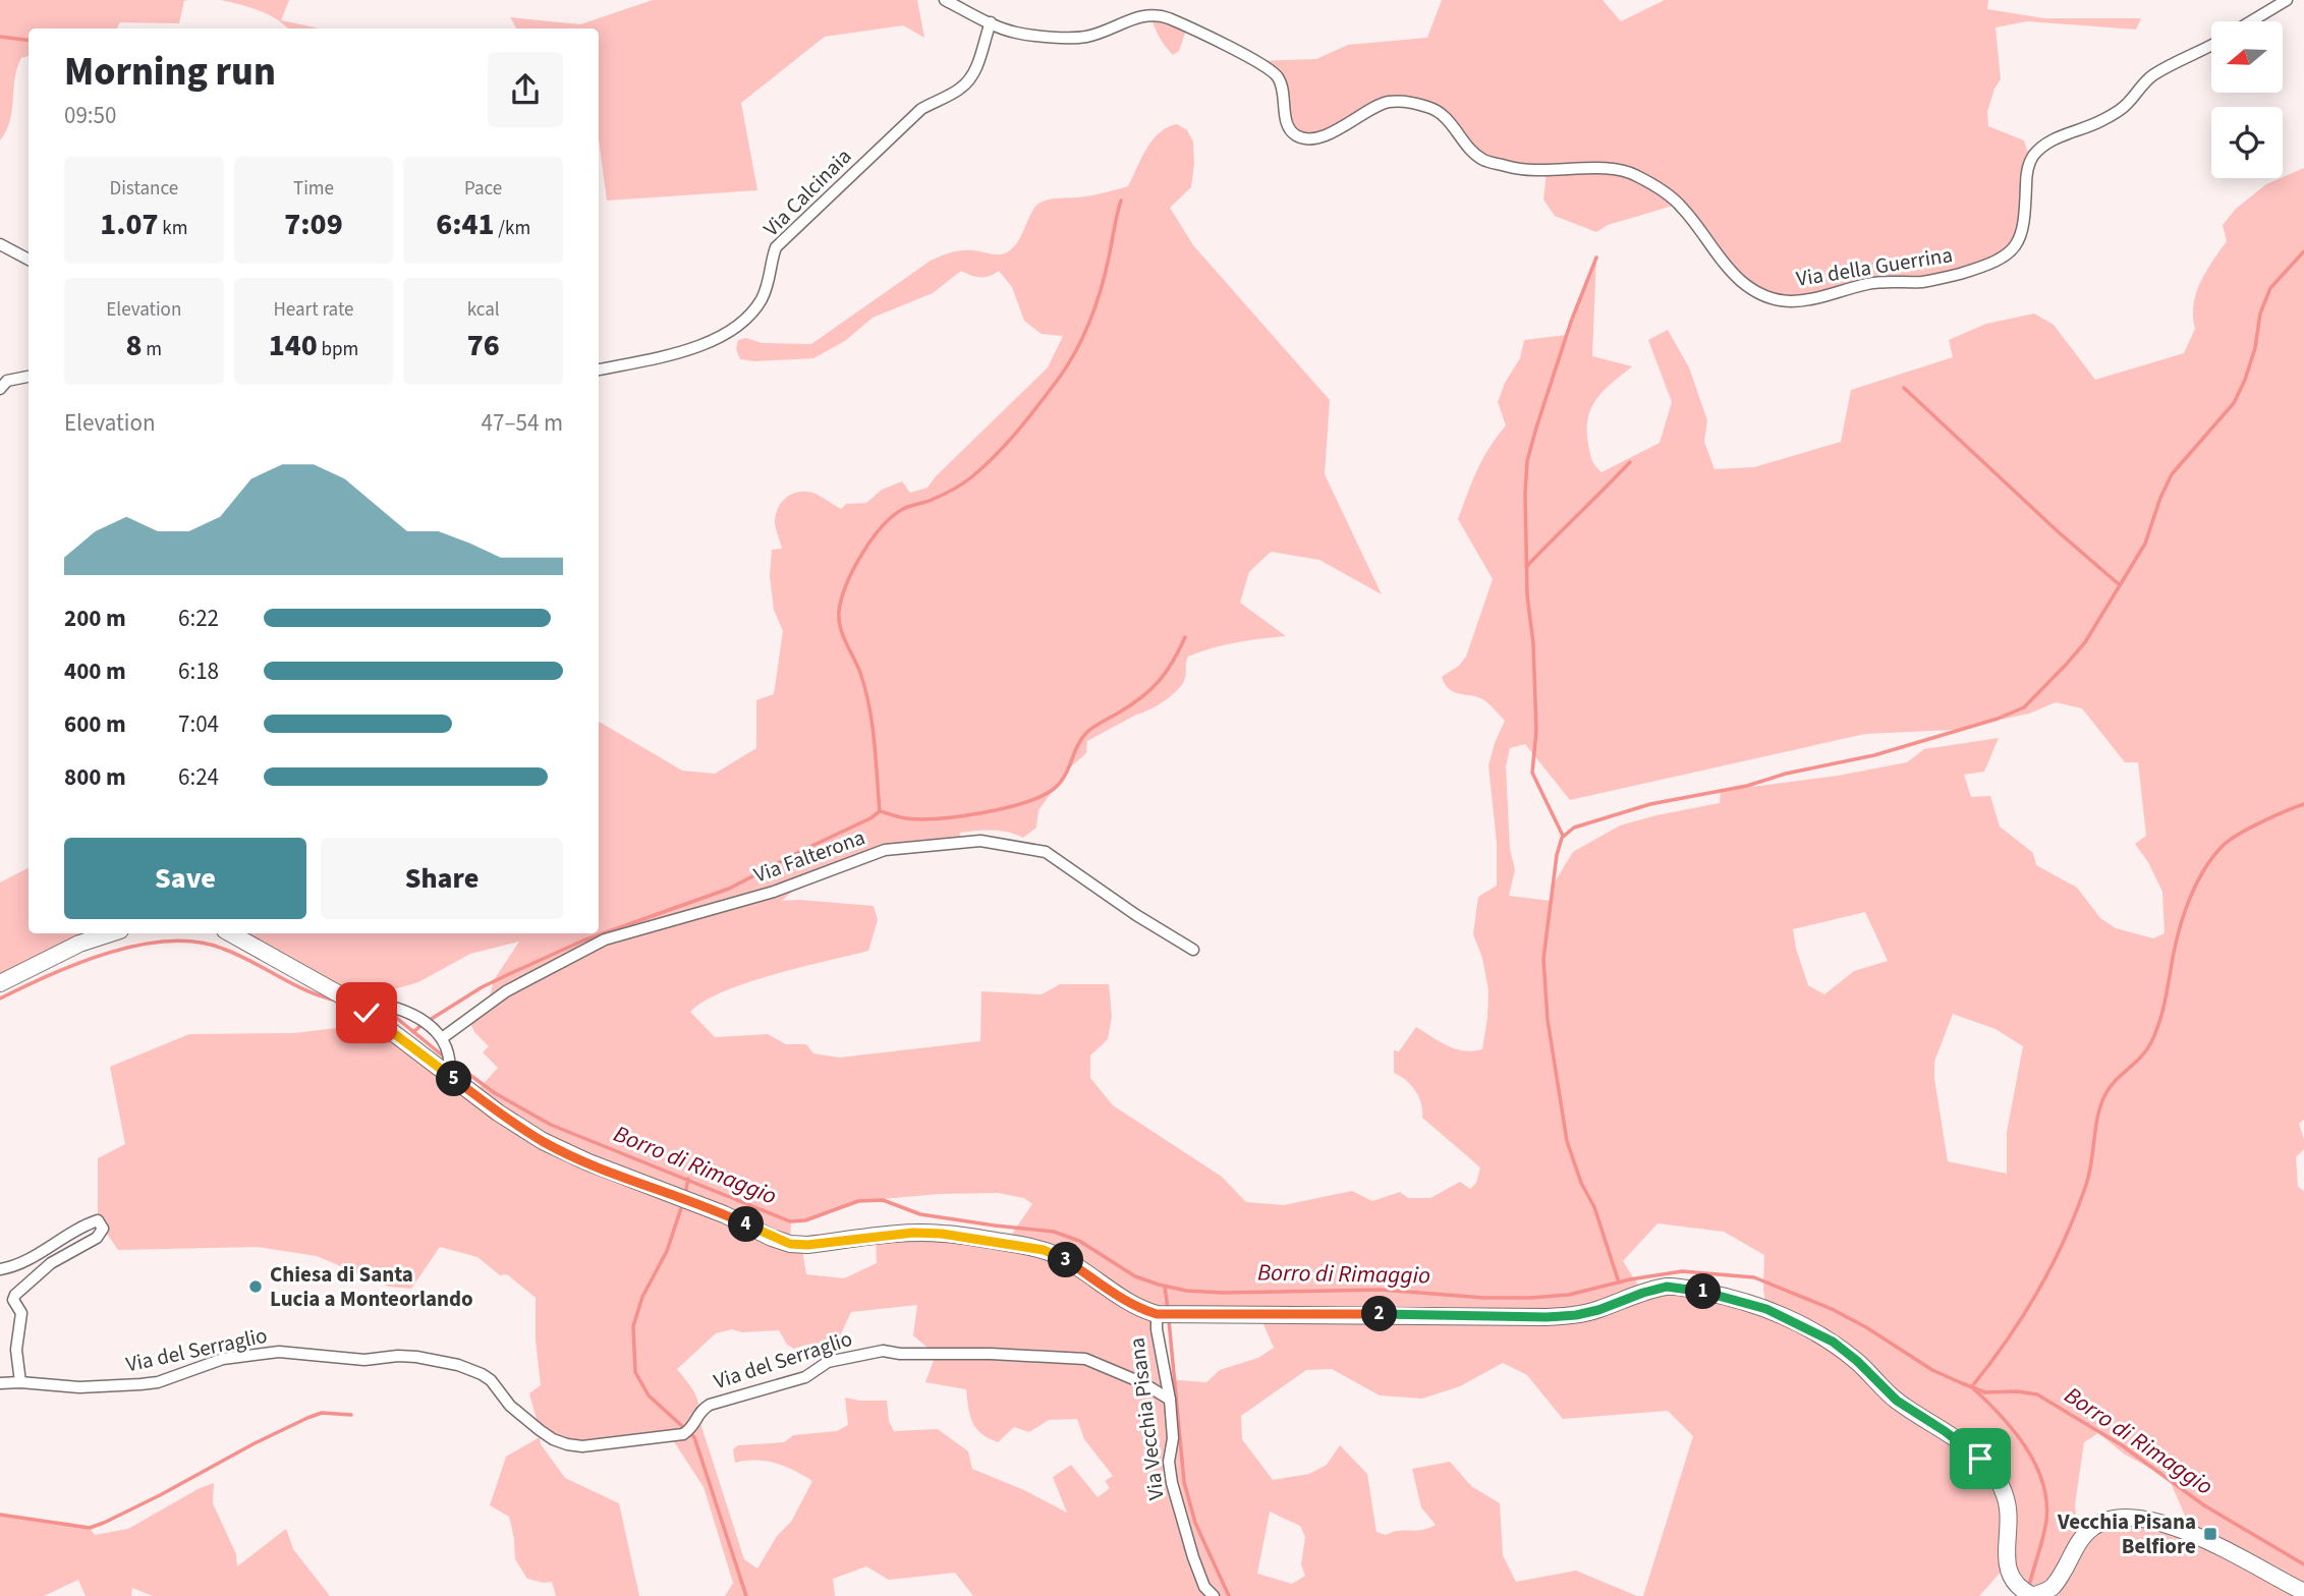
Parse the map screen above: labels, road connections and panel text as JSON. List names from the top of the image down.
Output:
{
  "streets": {
    "main road": ["Via Vecchia Pisana"],
    "street": [
      "Via Calcinaia",
      "Via della Guerrina",
      "Via Falterona",
      "Via del Serraglio"
    ]
  },
  "crossings": [
    ["Via Calcinaia", "Via della Guerrina"],
    ["Via Falterona", "Via Vecchia Pisana"],
    ["Via del Serraglio", "Via Vecchia Pisana"]
  ],
  "water": ["Borro di Rimaggio"],
  "places": {
    "other": ["Chiesa di Santa Lucia a Monteorlando"],
    "transit": ["Vecchia Pisana Belfiore"]
  },
  "north": "left",
  "page": {
    "heading": ["Morning run", "09:50"],
    "stats": [
      ["Distance", "1.07 km"],
      ["Time", "7:09"],
      ["Pace", "6:41 /km"],
      ["Elevation", "8 m"],
      ["Heart rate", "140 bpm"],
      ["kcal", "76"]
    ],
    "chart": ["Elevation", "47–54 m"],
    "list": [
      {
        "name": "200 m",
        "note": "6:22"
      },
      {
        "name": "400 m",
        "note": "6:18"
      },
      {
        "name": "600 m",
        "note": "7:04"
      },
      {
        "name": "800 m",
        "note": "6:24"
      }
    ],
    "buttons": ["Save", "Share"],
    "pins": [
      "5",
      "4",
      "3",
      "1",
      "2"
    ]
  }
}
